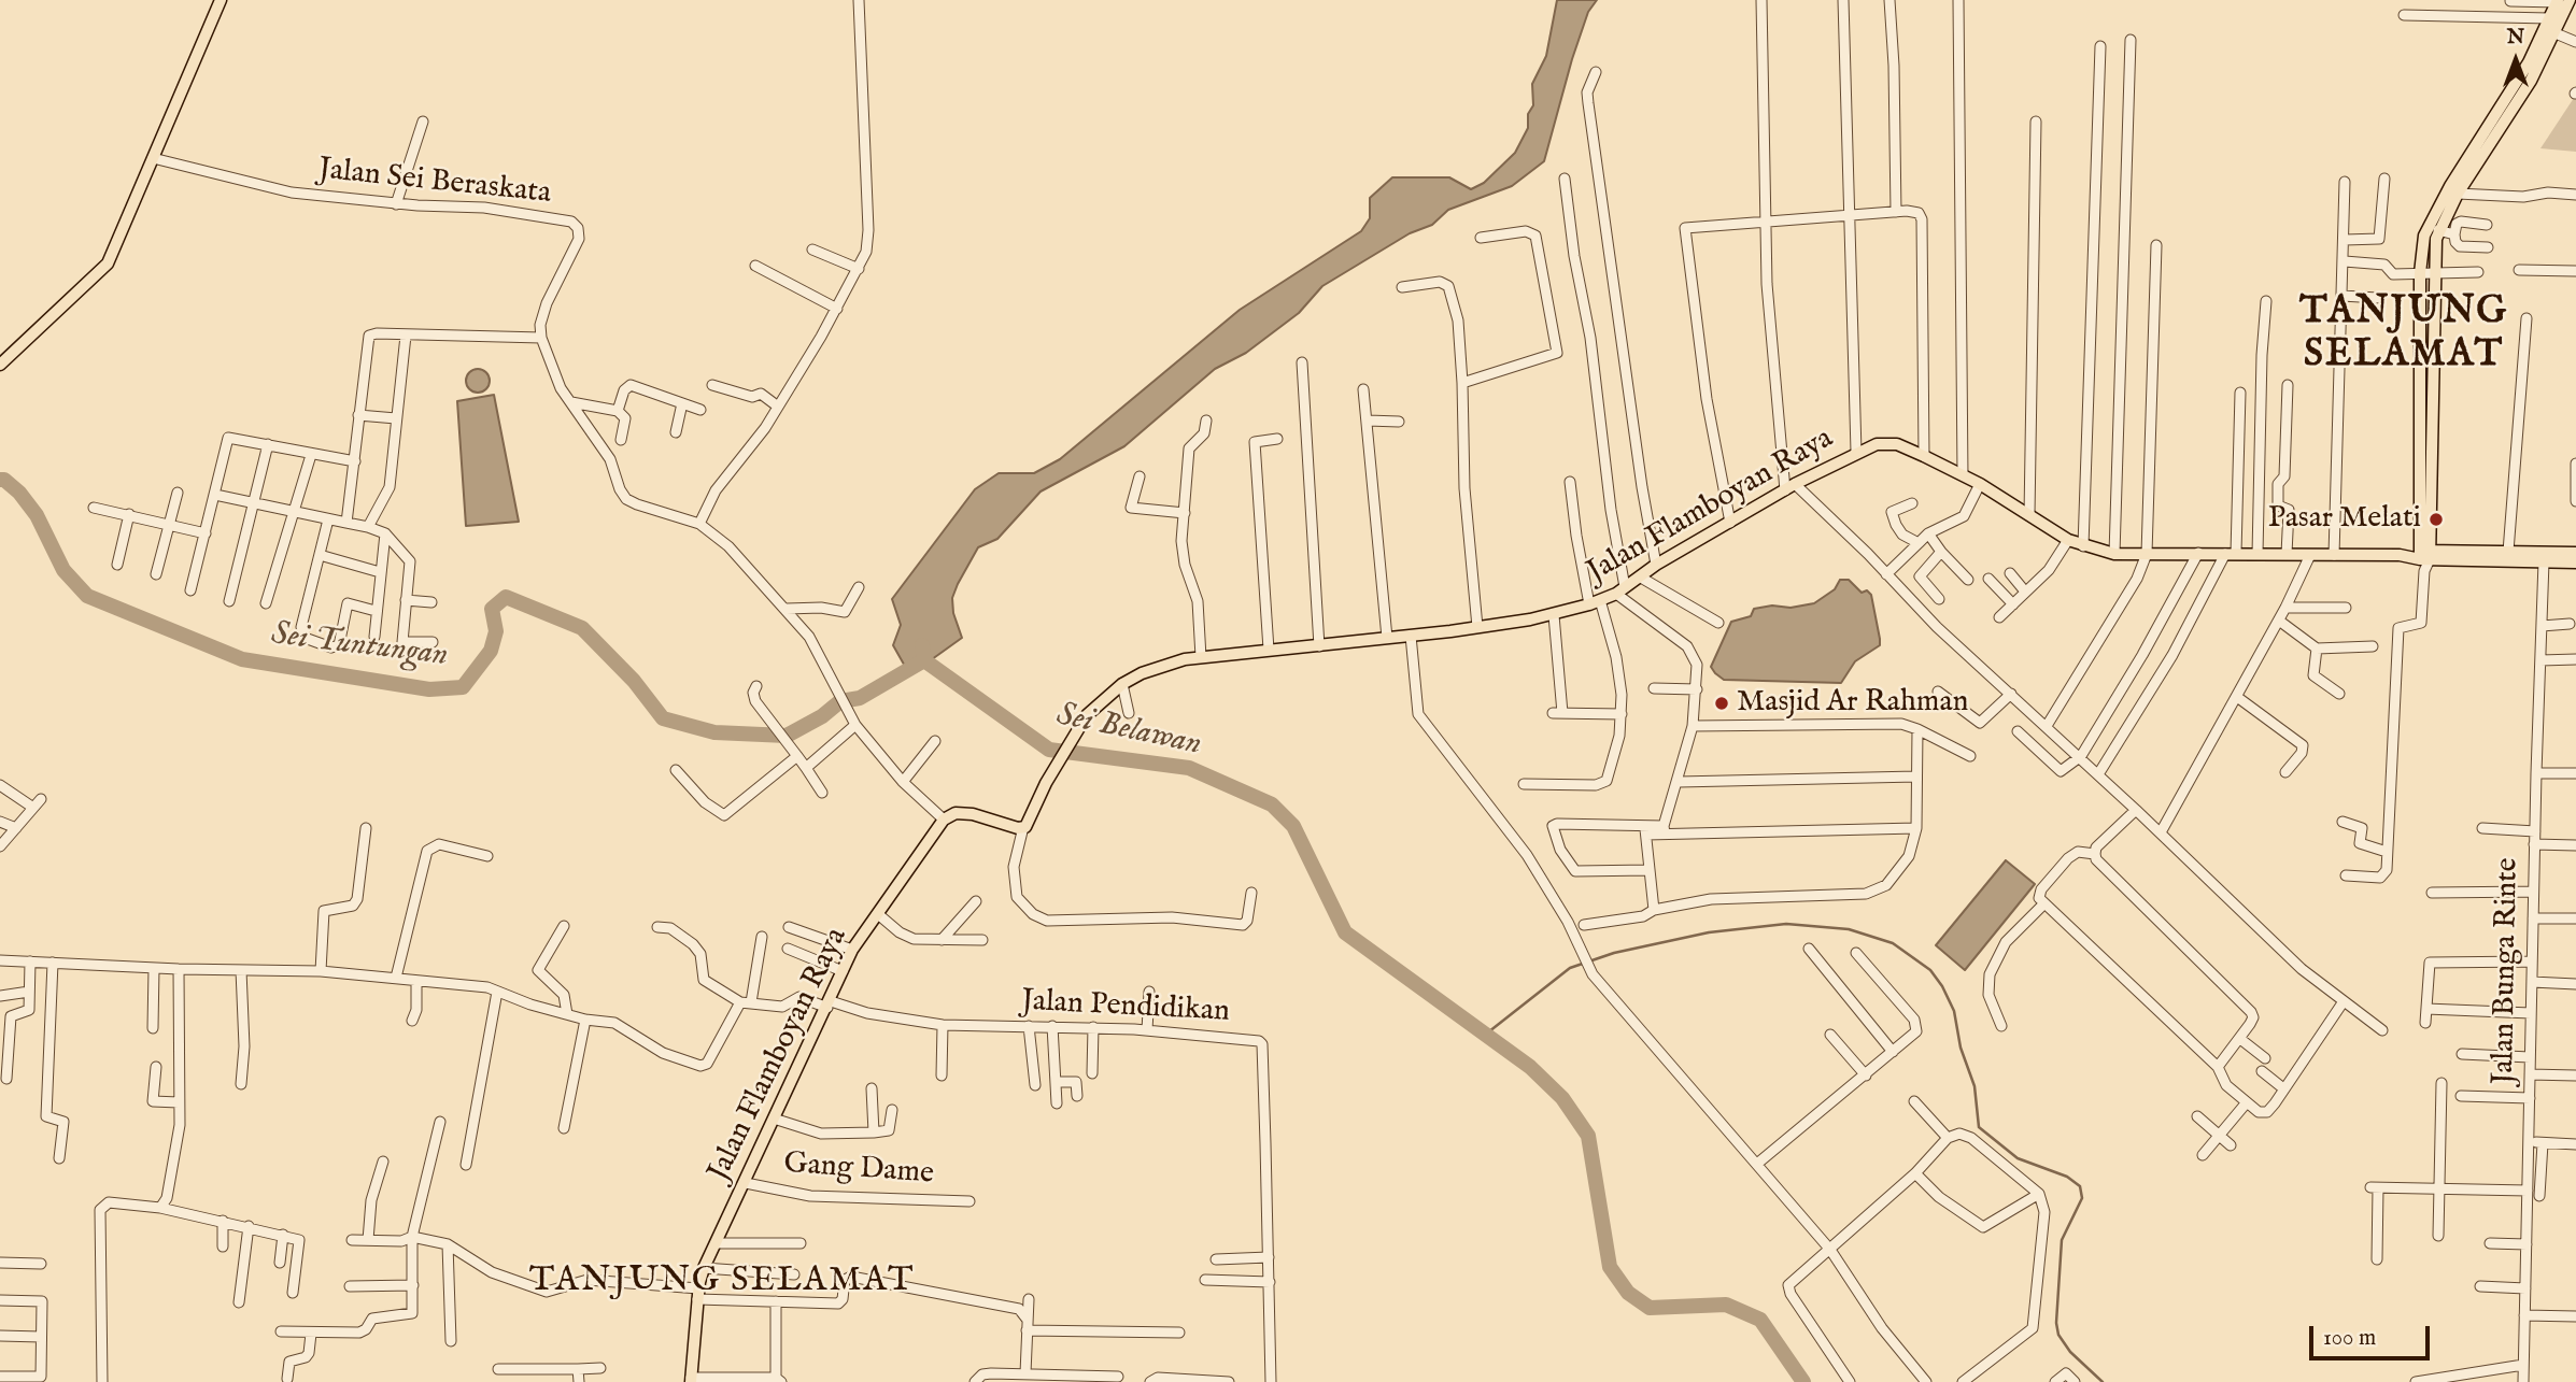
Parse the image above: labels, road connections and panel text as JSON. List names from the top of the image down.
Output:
{
  "streets": {
    "main road": ["Jalan Flamboyan Raya"],
    "street": [
      "Jalan Sei Beraskata",
      "Jalan Bunga Rinte",
      "Jalan Pendidikan",
      "Gang Dame"
    ]
  },
  "crossings": [
    ["Jalan Sei Beraskata", "Jalan Flamboyan Raya"],
    ["Jalan Flamboyan Raya", "Jalan Pendidikan"],
    ["Jalan Flamboyan Raya", "Gang Dame"]
  ],
  "districts": ["TANJUNG SELAMAT", "TANJUNG SELAMAT"],
  "water": ["Sei Tuntungan", "Sei Belawan"],
  "places": ["Pasar Melati", "Masjid Ar Rahman"],
  "scale_bar": "100 m",
  "north": "top"
}
